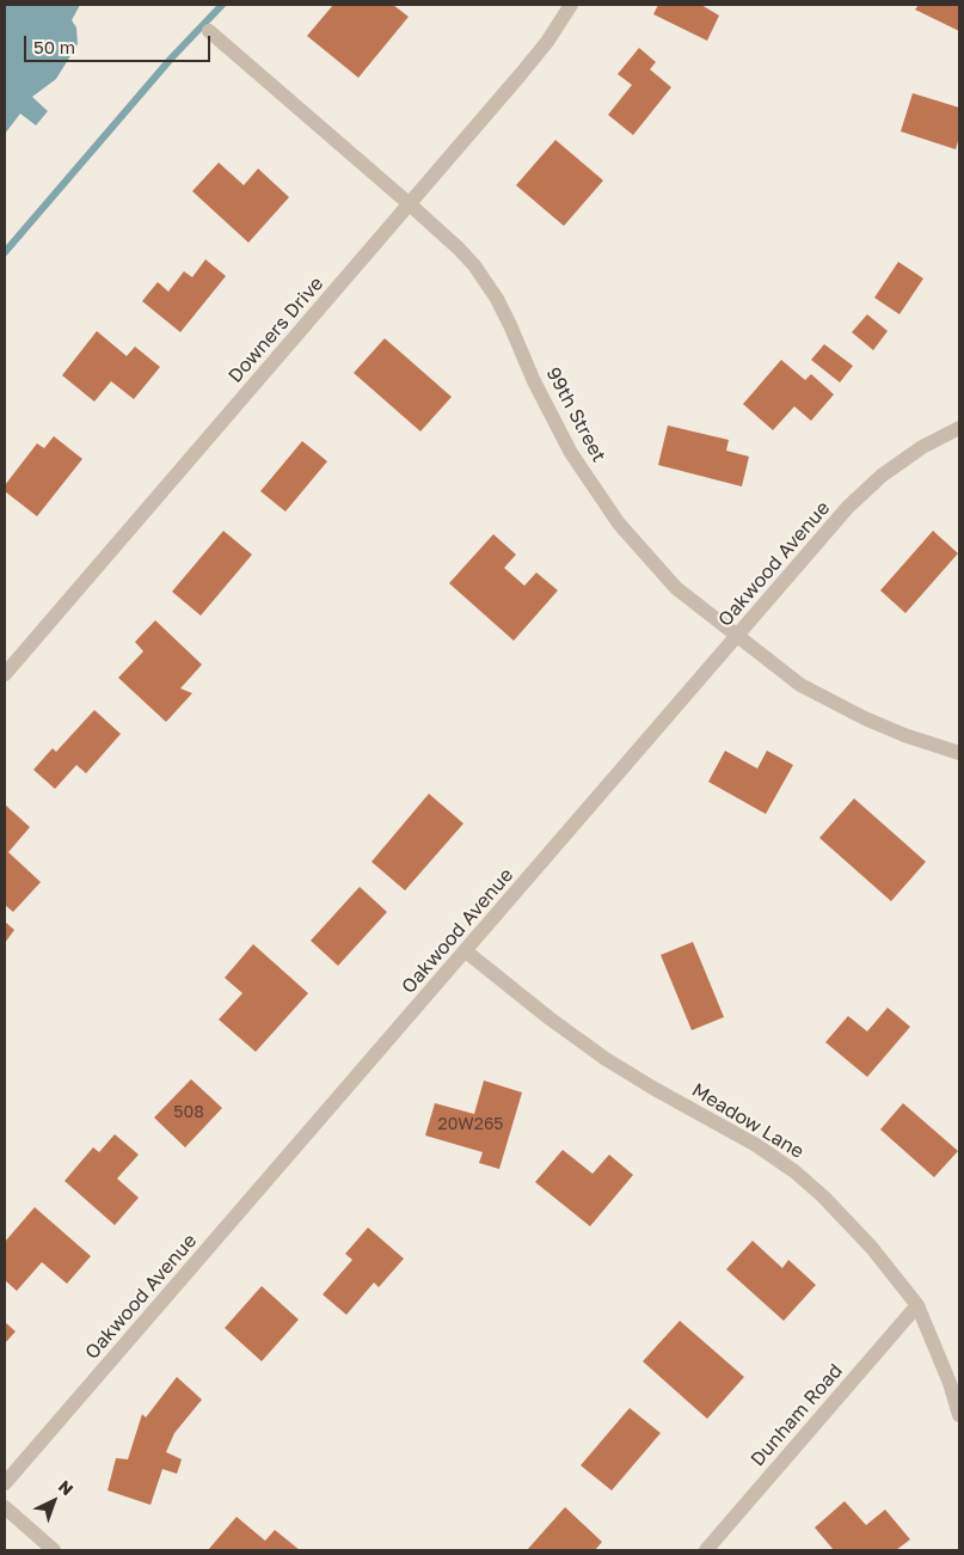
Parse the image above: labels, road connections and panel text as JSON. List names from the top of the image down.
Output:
{
  "streets": {
    "street": [
      "Downers Drive",
      "99th Street",
      "Oakwood Avenue",
      "Meadow Lane",
      "Dunham Road"
    ]
  },
  "crossings": [
    ["Downers Drive", "99th Street"],
    ["99th Street", "Oakwood Avenue"],
    ["Oakwood Avenue", "Meadow Lane"],
    ["Meadow Lane", "Dunham Road"]
  ],
  "house_numbers": ["508", "20W265"],
  "scale_bar": "50 m",
  "north": "top right"
}
